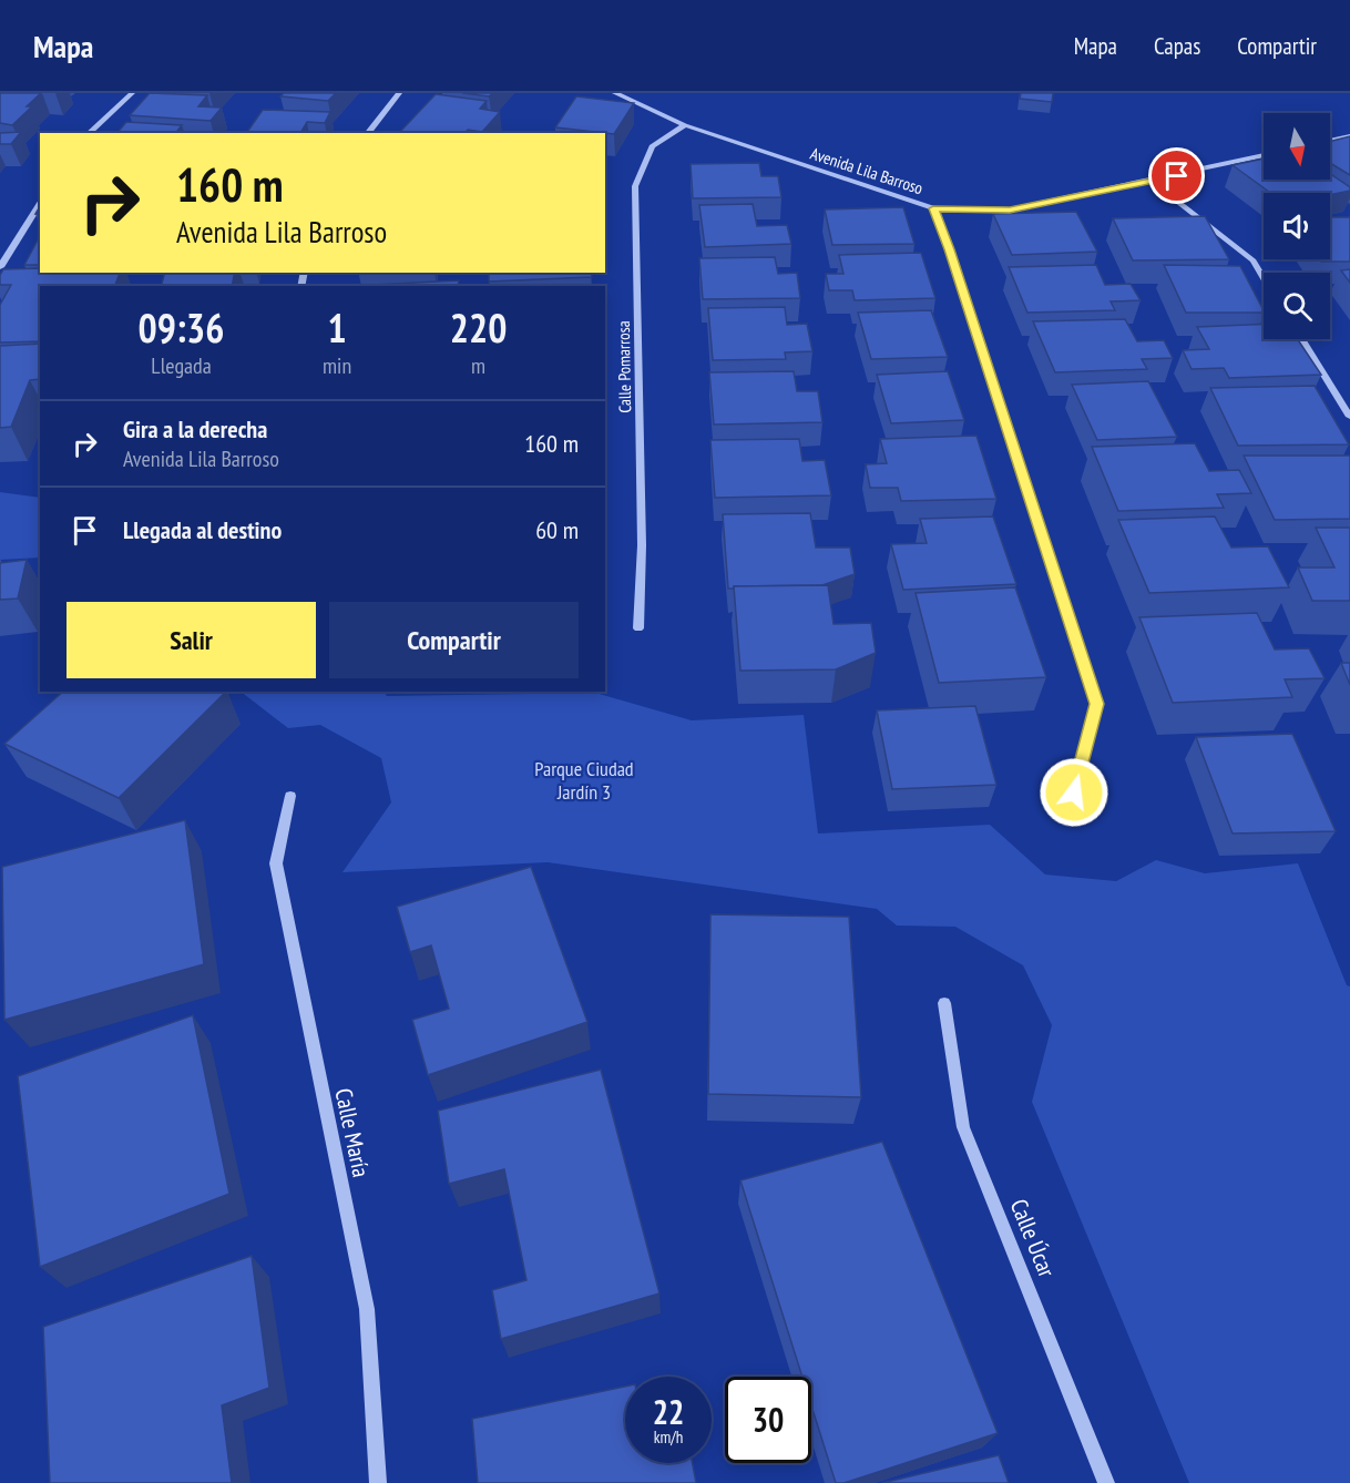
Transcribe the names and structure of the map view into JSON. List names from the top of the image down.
{
  "streets": {
    "street": [
      "Avenida Lila Barroso",
      "Calle Pomarrosa",
      "Calle María",
      "Calle Úcar"
    ]
  },
  "crossings": [
    ["Avenida Lila Barroso", "Calle Pomarrosa"]
  ],
  "parks": ["Parque Ciudad Jardín 3"],
  "north": "bottom",
  "page": {
    "header": "Mapa",
    "nav": ["Mapa", "Capas", "Compartir"],
    "turn": ["160 m", "Avenida Lila Barroso"],
    "eta": [
      "09:36",
      "Llegada",
      "1",
      "min",
      "220",
      "m"
    ],
    "list": [
      {
        "name": "Gira a la derecha",
        "note": "Avenida Lila Barroso",
        "value": "160 m"
      },
      {
        "name": "Llegada al destino",
        "value": "60 m"
      }
    ],
    "buttons": ["Salir", "Compartir"],
    "speed": "22 km/h",
    "limit": "30"
  }
}
